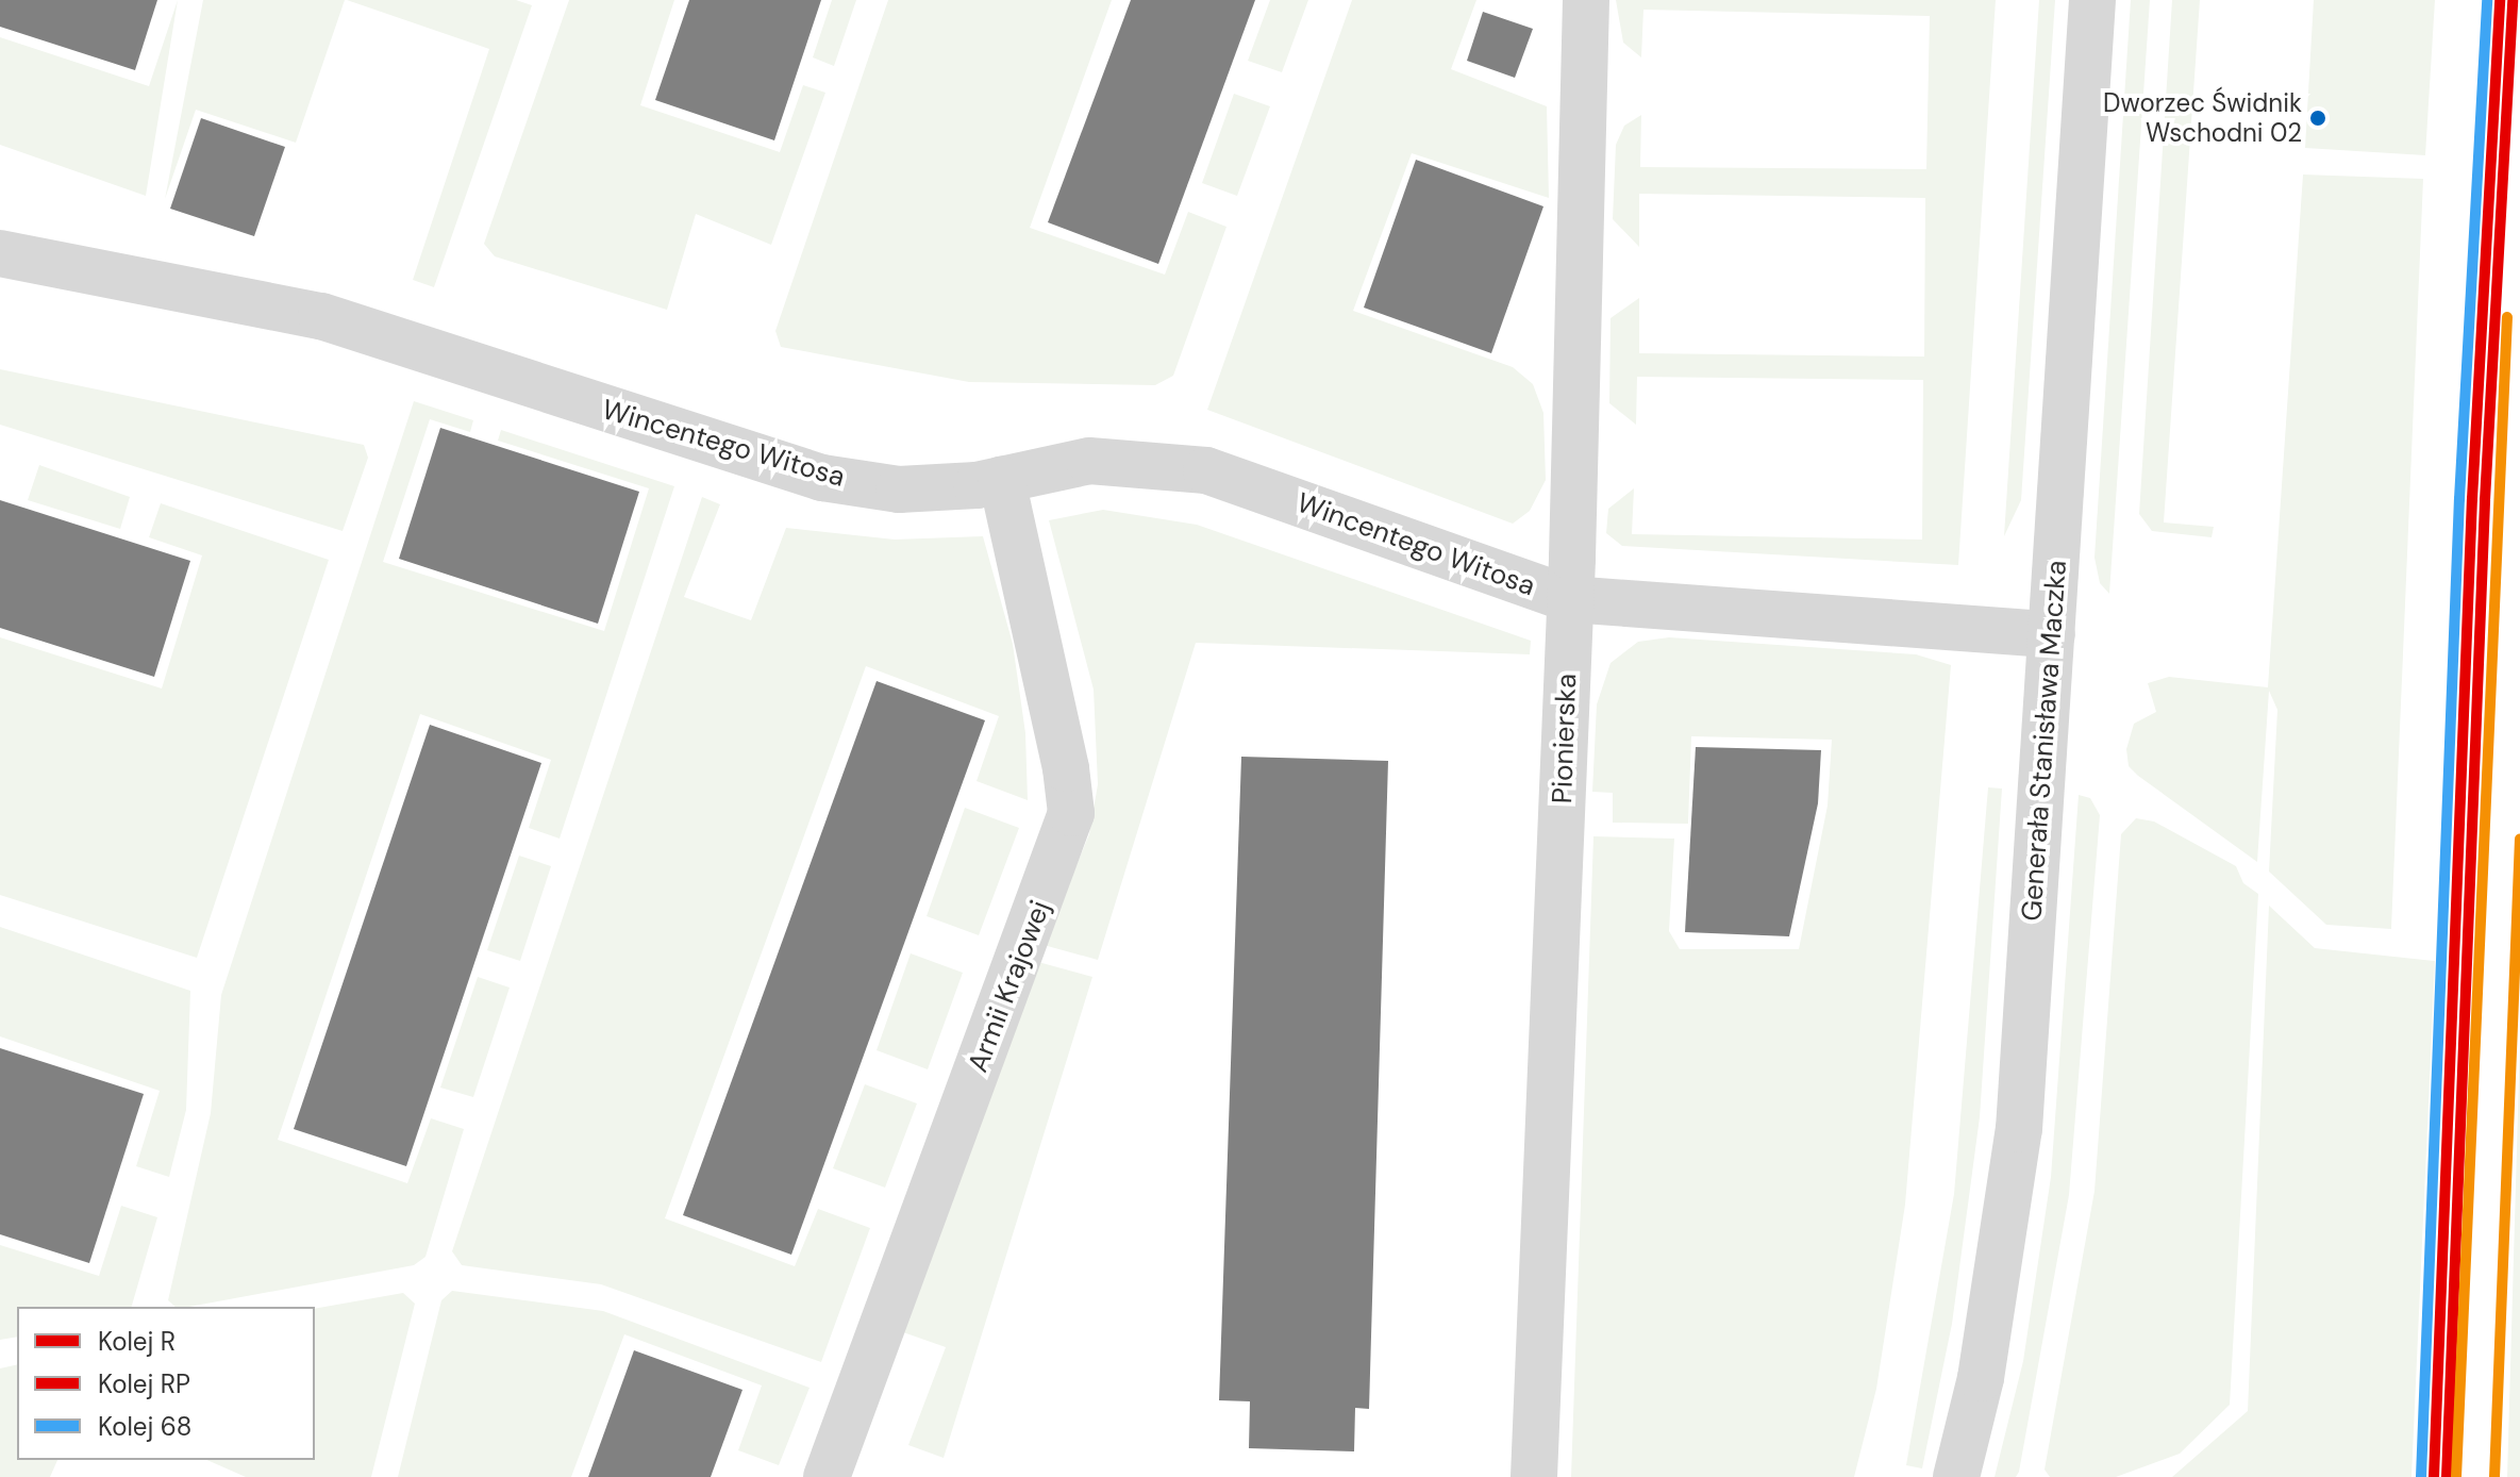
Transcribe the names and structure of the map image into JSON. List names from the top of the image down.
{
  "streets": {
    "street": [
      "Wincentego Witosa",
      "Pionierska",
      "Generała Stanisława Maczka",
      "Armii Krajowej"
    ]
  },
  "crossings": [
    ["Wincentego Witosa", "Pionierska"],
    ["Wincentego Witosa", "Generała Stanisława Maczka"],
    ["Wincentego Witosa", "Armii Krajowej"]
  ],
  "places": ["Dworzec Świdnik Wschodni 02"],
  "lines": ["rail line R", "rail line 68", "rail line RP"],
  "legend": ["Kolej R", "Kolej RP", "Kolej 68"]
}
